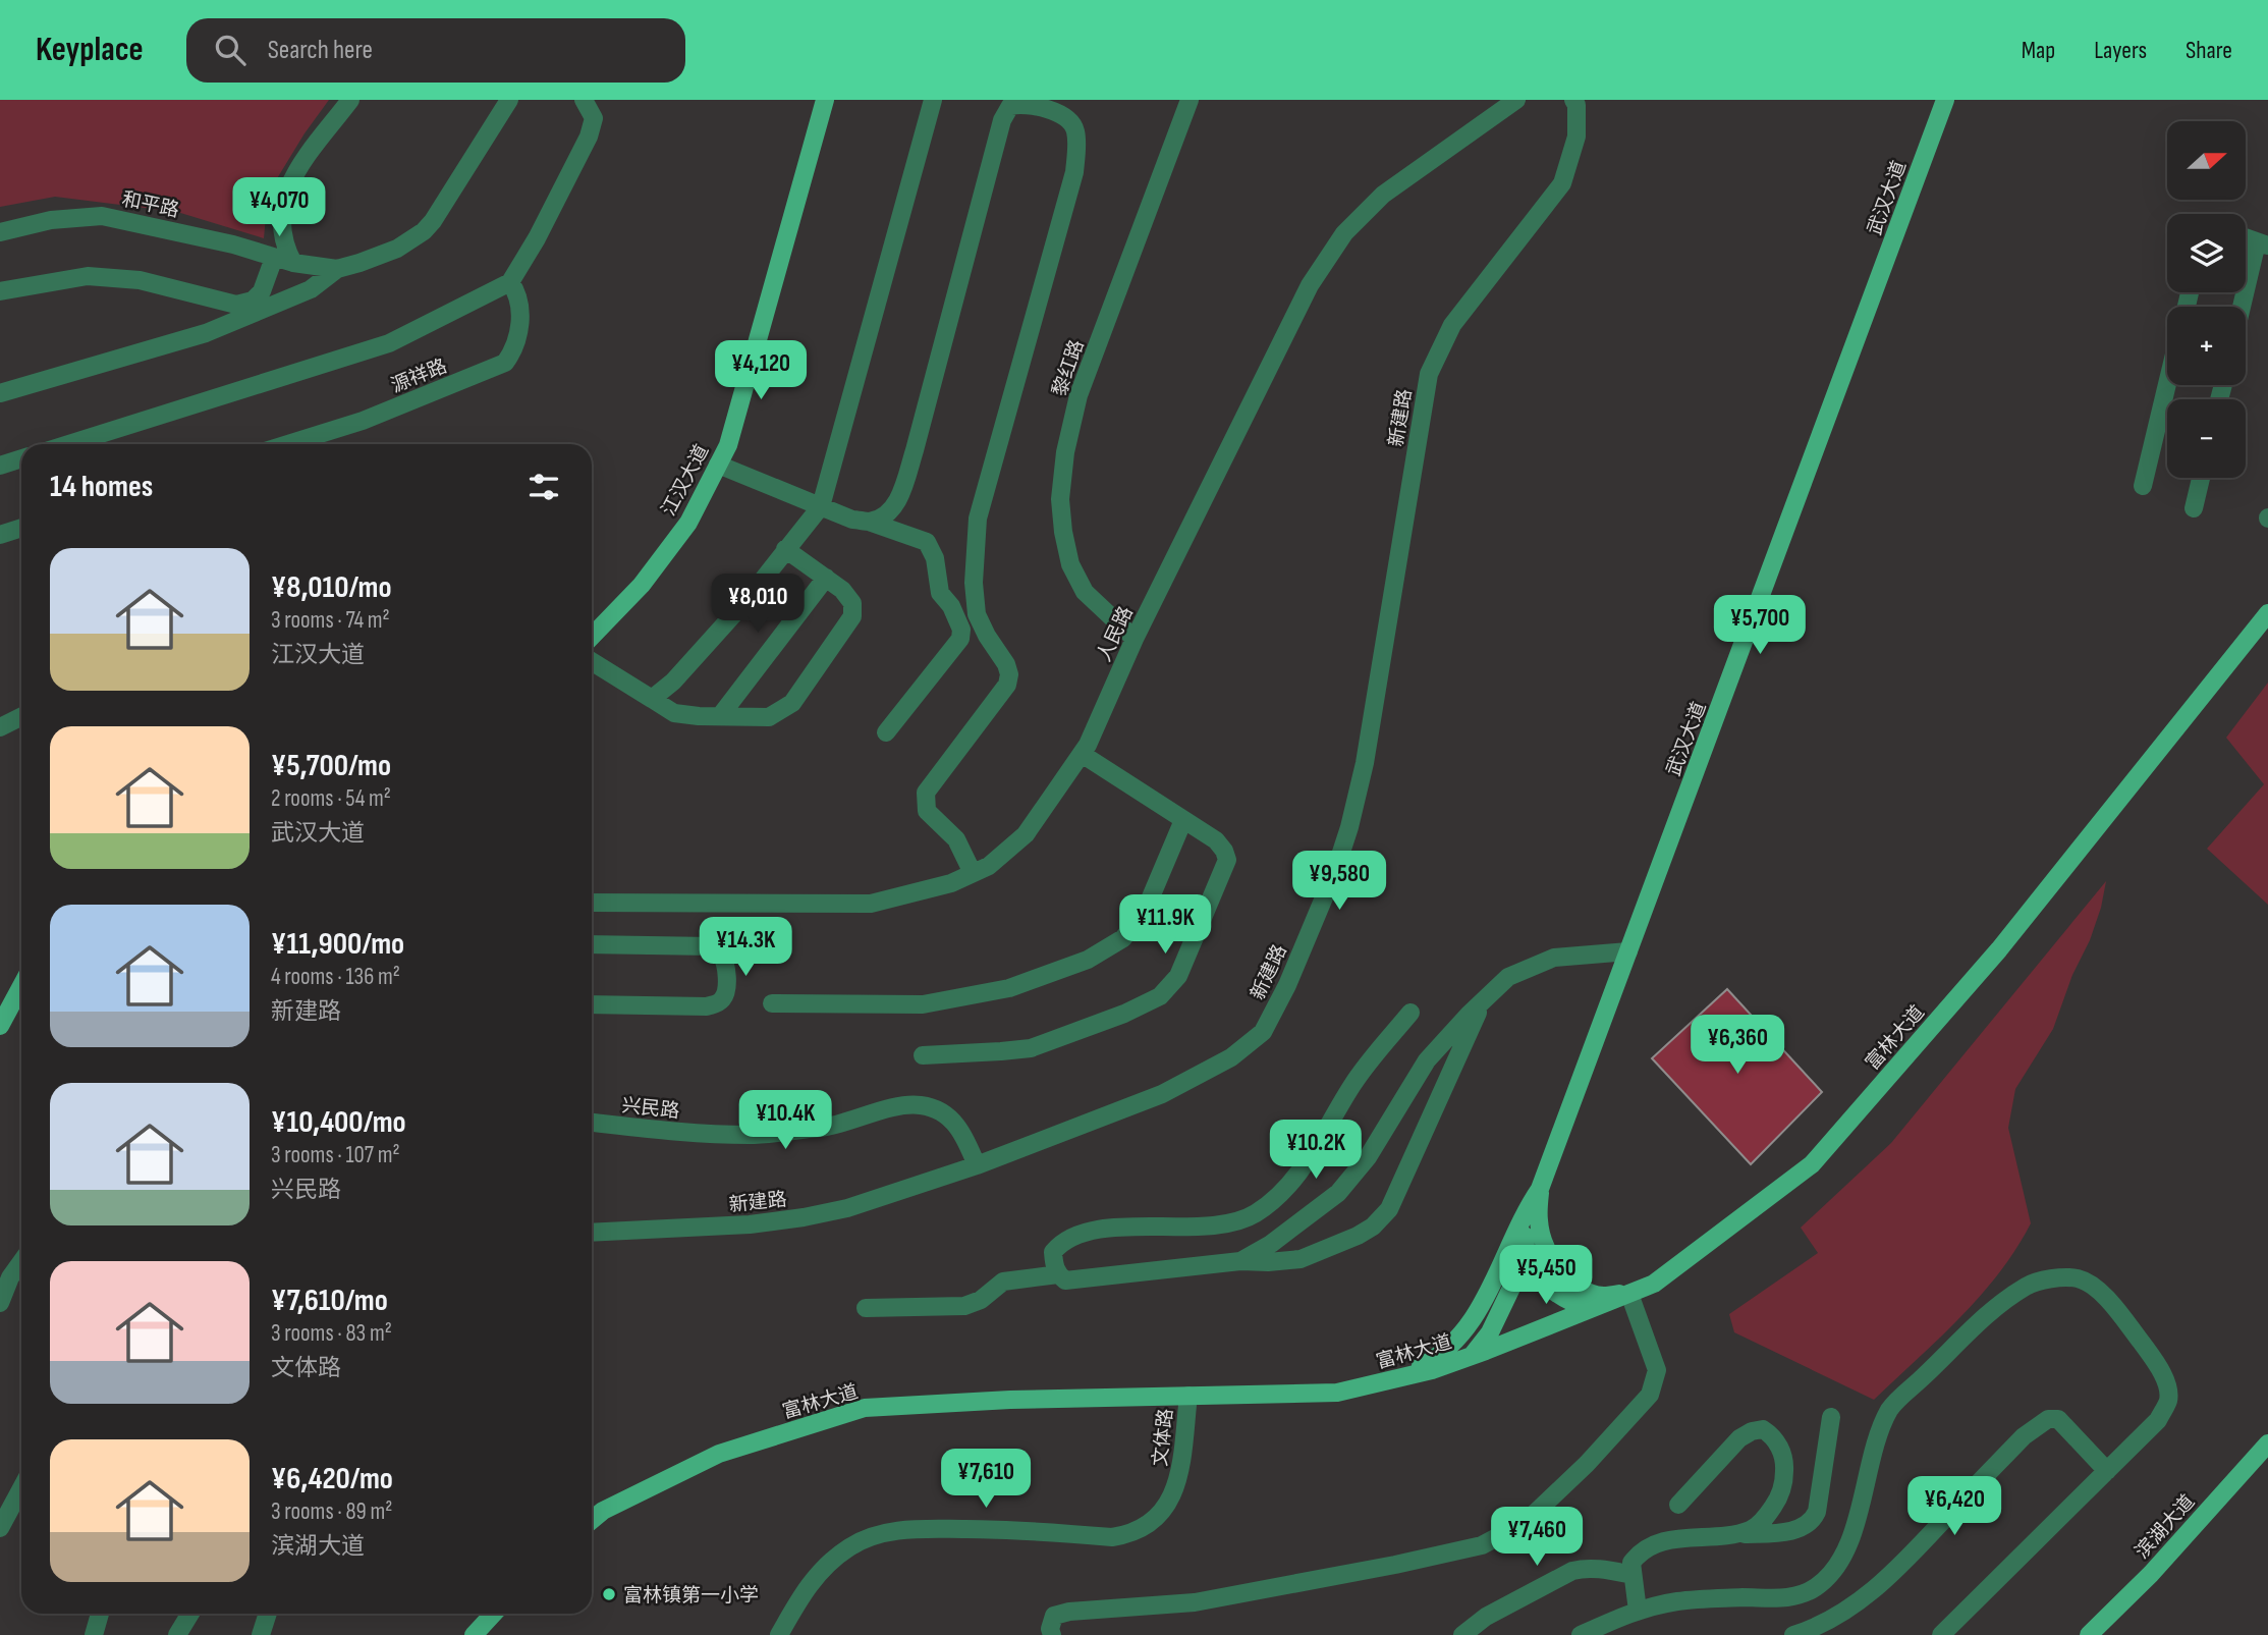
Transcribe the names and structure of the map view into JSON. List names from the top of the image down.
{
  "streets": {
    "main road": [
      "武汉大道",
      "江汉大道",
      "富林大道",
      "滨湖大道"
    ],
    "street": [
      "和平路",
      "黎红路",
      "源祥路",
      "新建路",
      "人民路",
      "兴民路",
      "文体路"
    ]
  },
  "crossings": [
    ["黎红路", "人民路"],
    ["新建路", "兴民路"],
    ["富林大道", "文体路"]
  ],
  "places": ["富林镇第一小学"],
  "north": "right",
  "page": {
    "header": "Keyplace",
    "search": "Search here",
    "nav": ["Map", "Layers", "Share"],
    "map_buttons": ["+", "−"],
    "price": [
      "¥4,070",
      "¥4,120",
      "¥8,010",
      "¥5,700",
      "¥9,580",
      "¥11.9K",
      "¥14.3K",
      "¥6,360",
      "¥10.4K",
      "¥10.2K",
      "¥5,450",
      "¥7,610",
      "¥6,420",
      "¥7,460"
    ],
    "heading": "14 homes",
    "list": [
      {
        "name": "¥8,010/mo",
        "note": "3 rooms · 74 m² · 江汉大道"
      },
      {
        "name": "¥5,700/mo",
        "note": "2 rooms · 54 m² · 武汉大道"
      },
      {
        "name": "¥11,900/mo",
        "note": "4 rooms · 136 m² · 新建路"
      },
      {
        "name": "¥10,400/mo",
        "note": "3 rooms · 107 m² · 兴民路"
      },
      {
        "name": "¥7,610/mo",
        "note": "3 rooms · 83 m² · 文体路"
      },
      {
        "name": "¥6,420/mo",
        "note": "3 rooms · 89 m² · 滨湖大道"
      }
    ]
  }
}
